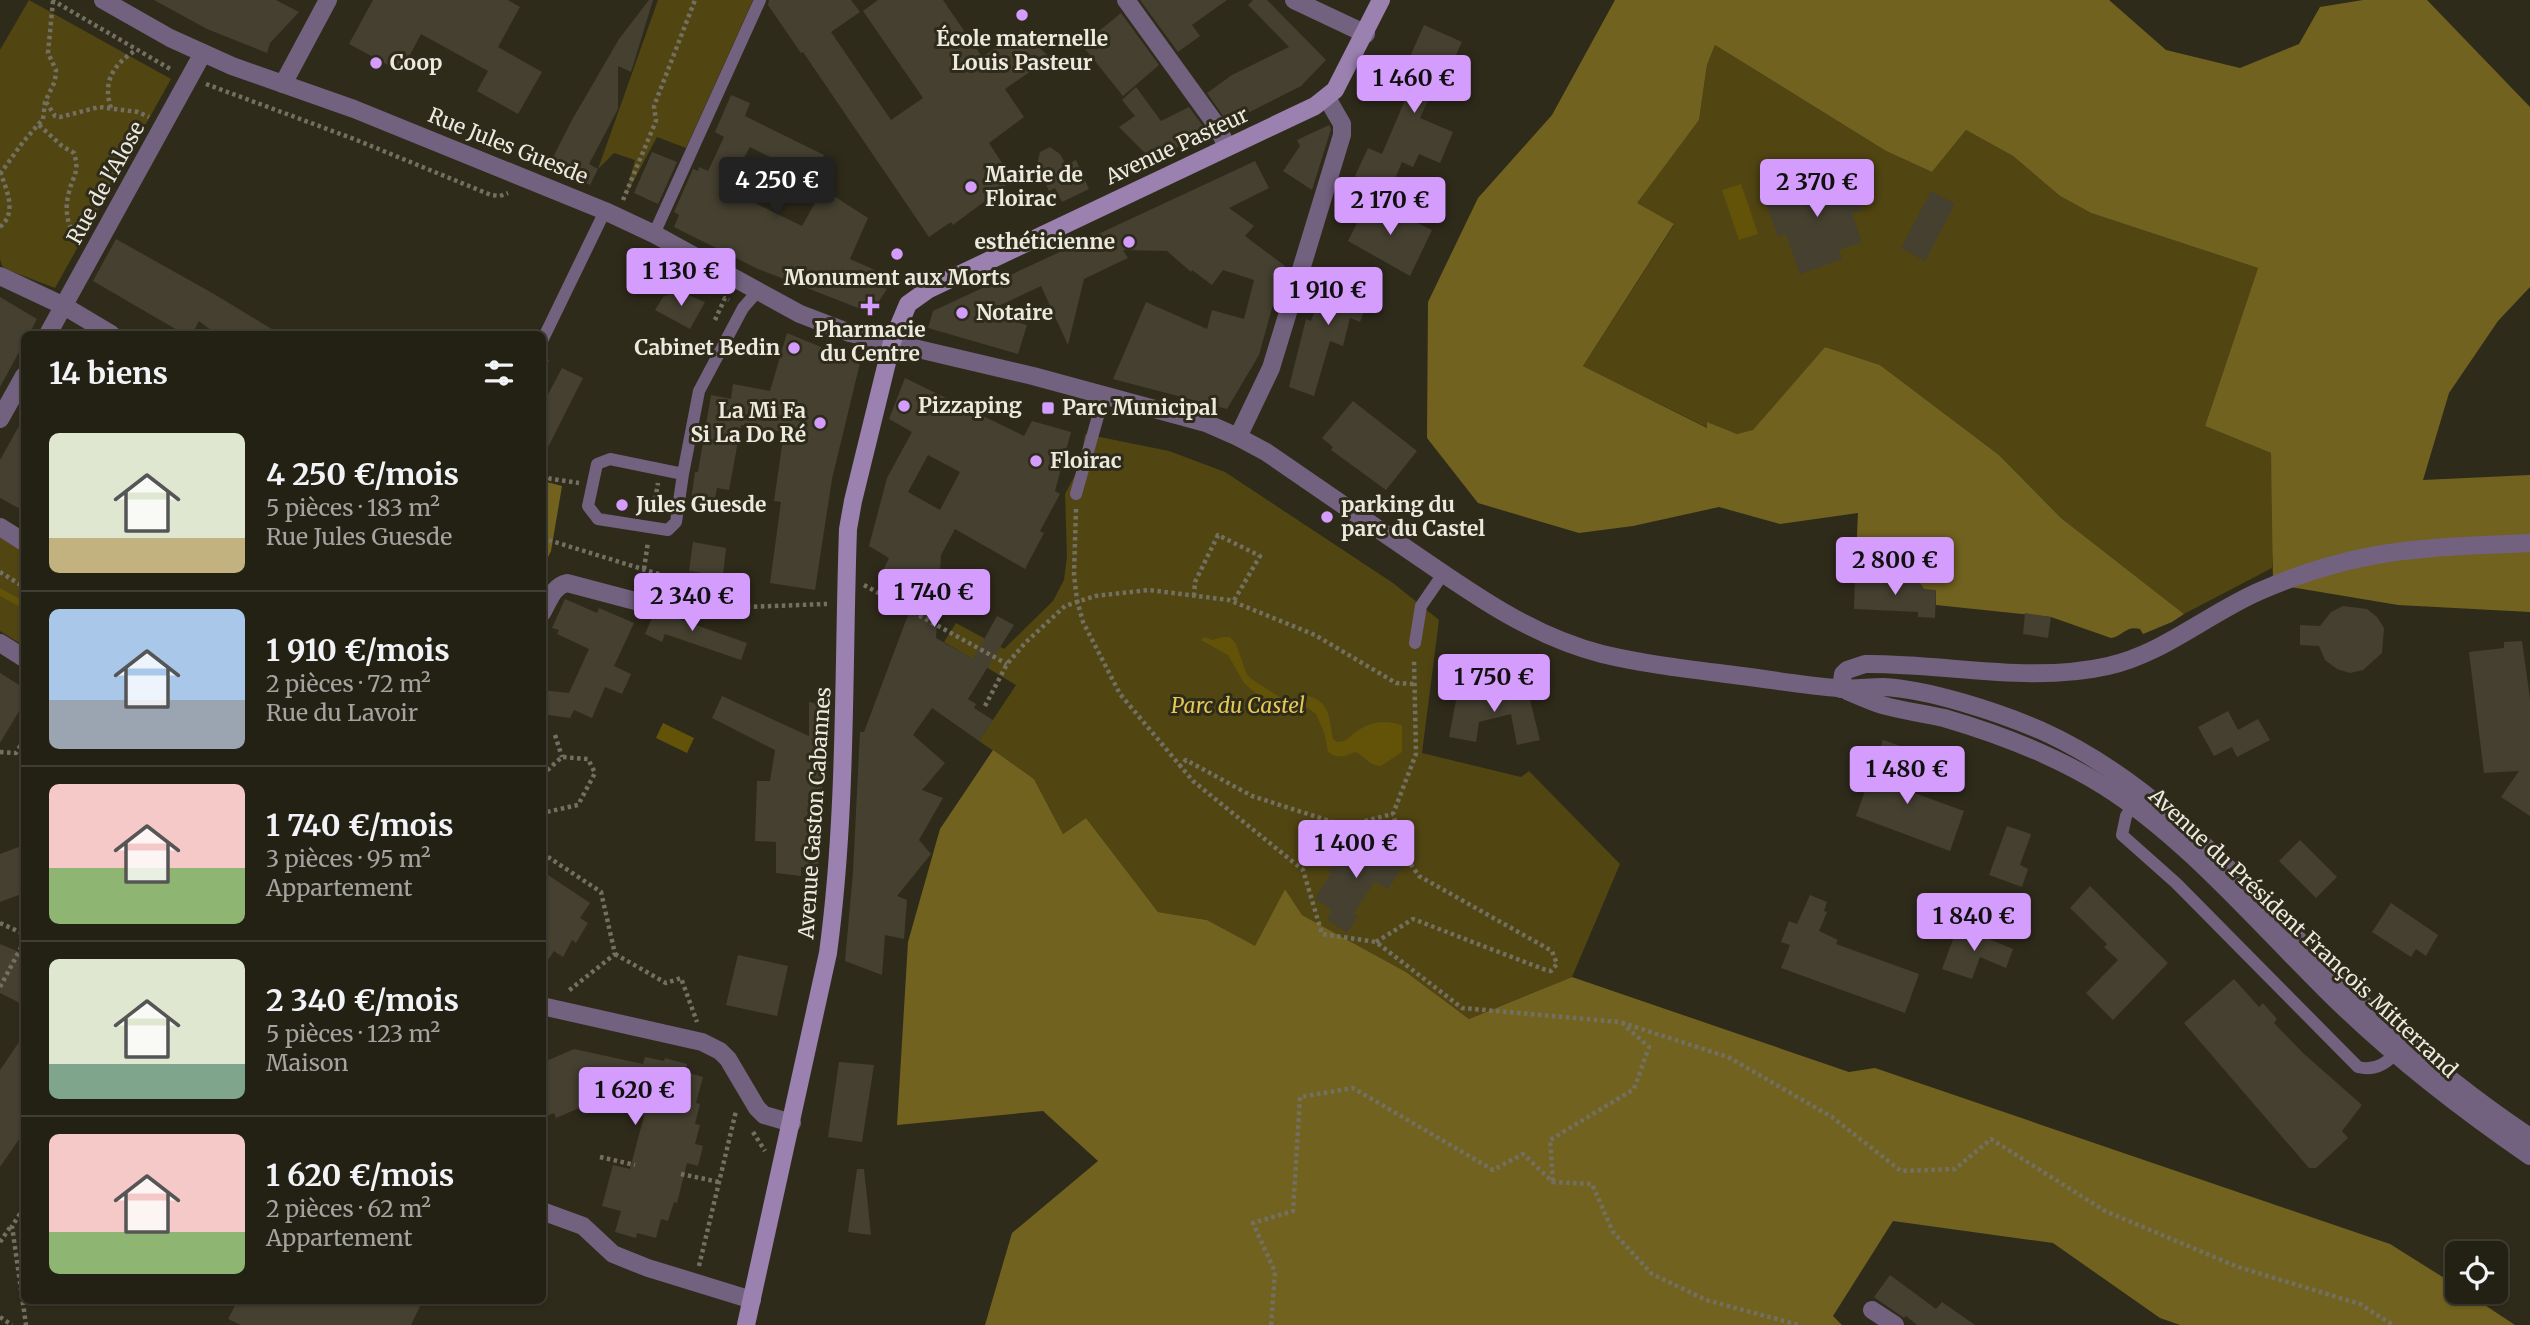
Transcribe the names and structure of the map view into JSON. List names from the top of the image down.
{
  "streets": {
    "main road": ["Avenue Pasteur", "Avenue Gaston Cabannes"],
    "street": ["Rue Jules Guesde", "Rue de l'Alose", "Avenue du Président François Mitterrand"]
  },
  "crossings": [
    ["Rue Jules Guesde", "Avenue Pasteur"],
    ["Rue Jules Guesde", "Rue de l'Alose"],
    ["Rue Jules Guesde", "Avenue Gaston Cabannes"],
    ["Rue Jules Guesde", "Avenue du Président François Mitterrand"],
    ["Avenue Pasteur", "Avenue Gaston Cabannes"],
    ["Avenue Pasteur", "Avenue du Président François Mitterrand"],
    ["Avenue Gaston Cabannes", "Avenue du Président François Mitterrand"]
  ],
  "parks": ["Parc du Castel"],
  "places": {
    "other": [
      "École maternelle Louis Pasteur",
      "Coop",
      "Mairie de Floirac",
      "esthéticienne",
      "Monument aux Morts",
      "Notaire",
      "Cabinet Bedin",
      "Pizzaping",
      "La Mi Fa Si La Do Ré",
      "Floirac",
      "Jules Guesde",
      "parking du parc du Castel"
    ],
    "health": ["Pharmacie du Centre"],
    "transit": ["Parc Municipal"]
  },
  "page": {
    "price": [
      "1 460 €",
      "4 250 €",
      "2 370 €",
      "2 170 €",
      "1 130 €",
      "1 910 €",
      "2 800 €",
      "1 740 €",
      "2 340 €",
      "1 750 €",
      "1 480 €",
      "1 400 €",
      "1 840 €",
      "1 620 €"
    ],
    "heading": "14 biens",
    "list": [
      {
        "name": "4 250 €/mois",
        "note": "5 pièces · 183 m² · Rue Jules Guesde"
      },
      {
        "name": "1 910 €/mois",
        "note": "2 pièces · 72 m² · Rue du Lavoir"
      },
      {
        "name": "1 740 €/mois",
        "note": "3 pièces · 95 m² · Appartement"
      },
      {
        "name": "2 340 €/mois",
        "note": "5 pièces · 123 m² · Maison"
      },
      {
        "name": "1 620 €/mois",
        "note": "2 pièces · 62 m² · Appartement"
      }
    ]
  }
}
